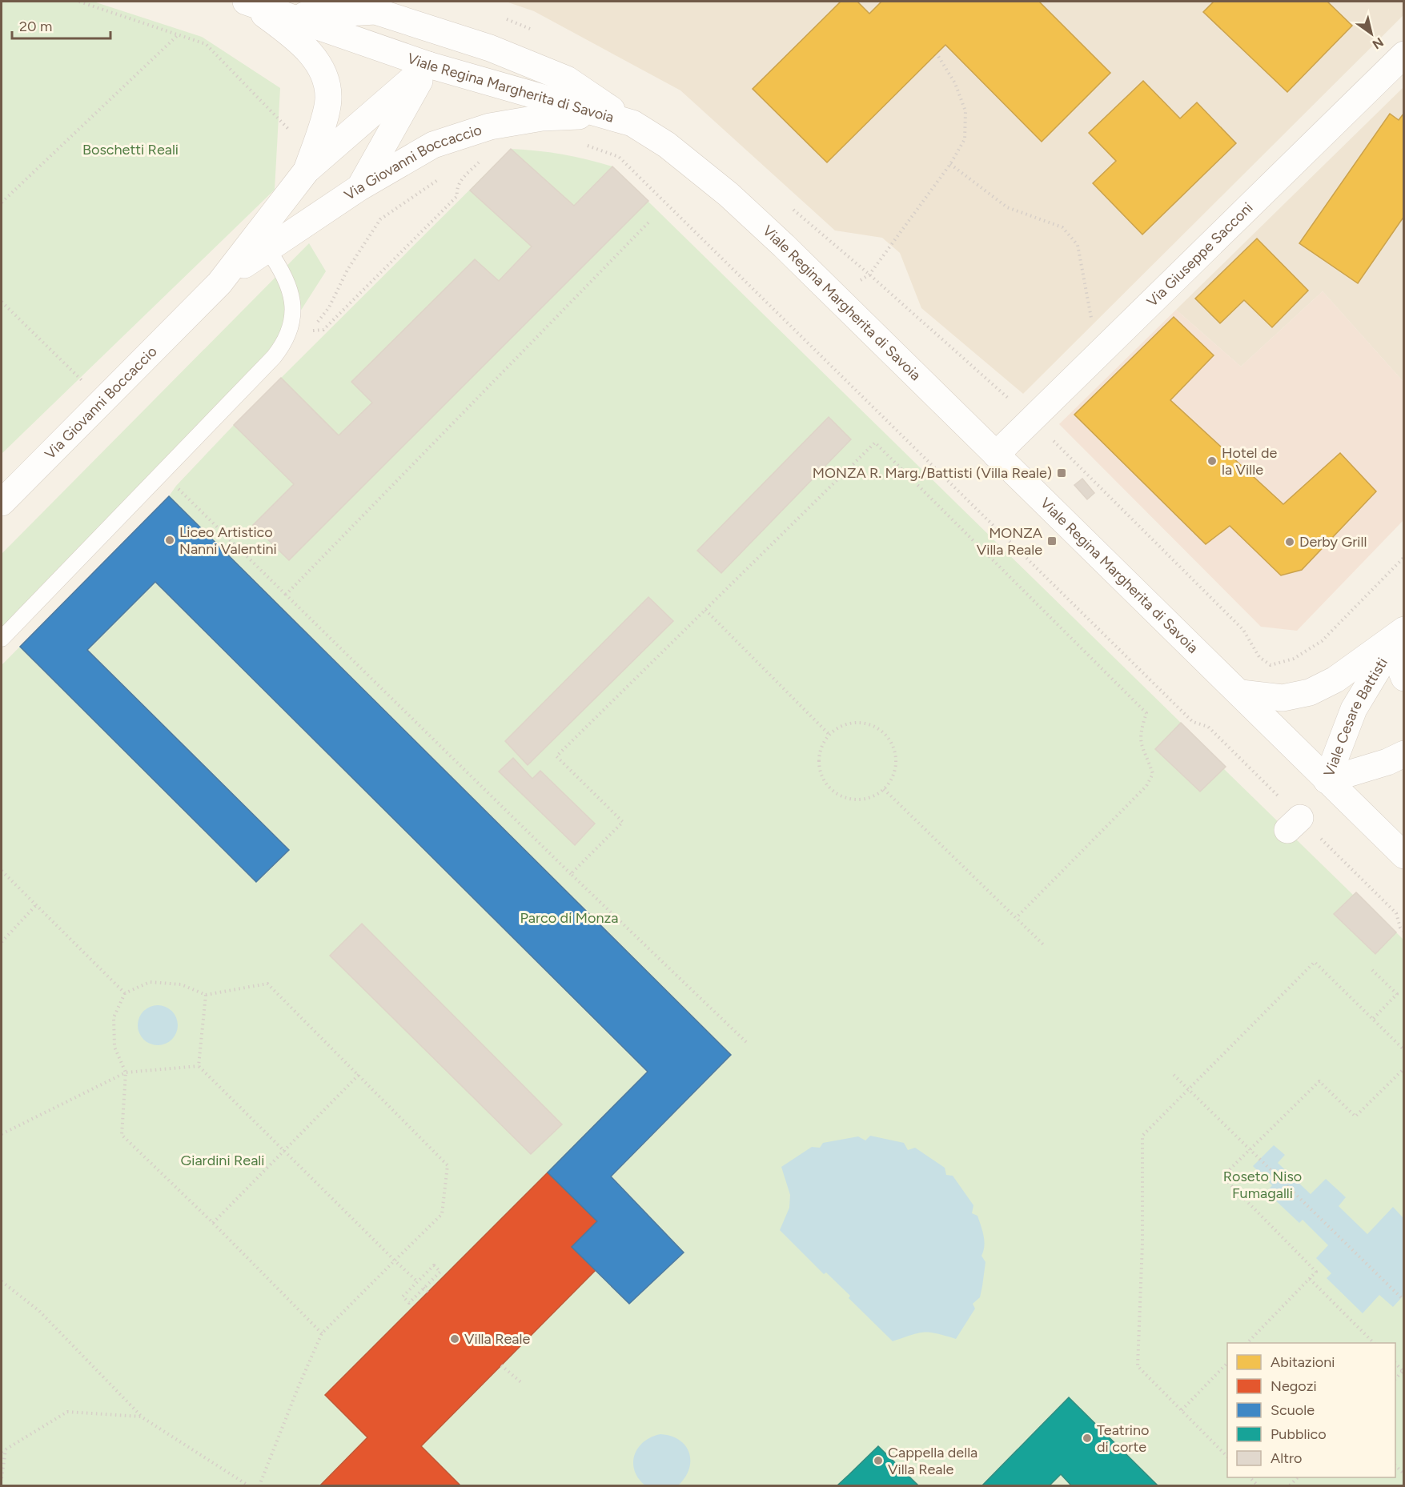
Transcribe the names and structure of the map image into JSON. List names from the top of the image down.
{
  "streets": {
    "main road": [
      "Viale Regina Margherita di Savoia",
      "Via Giovanni Boccaccio",
      "Via Giuseppe Sacconi",
      "Viale Cesare Battisti"
    ]
  },
  "crossings": [
    ["Viale Regina Margherita di Savoia", "Via Giovanni Boccaccio"],
    ["Viale Regina Margherita di Savoia", "Via Giuseppe Sacconi"],
    ["Viale Regina Margherita di Savoia", "Viale Cesare Battisti"]
  ],
  "parks": [
    "Boschetti Reali",
    "Parco di Monza",
    "Giardini Reali",
    "Roseto Niso Fumagalli"
  ],
  "places": {
    "other": [
      "Hotel de la Ville",
      "Liceo Artistico Nanni Valentini",
      "Derby Grill",
      "Villa Reale",
      "Teatrino di corte",
      "Cappella della Villa Reale"
    ],
    "transit": ["MONZA R. Marg./Battisti (Villa Reale)", "MONZA Villa Reale"]
  },
  "legend": [
    "Abitazioni",
    "Negozi",
    "Scuole",
    "Pubblico",
    "Altro"
  ],
  "scale_bar": "20 m",
  "north": "bottom right"
}
